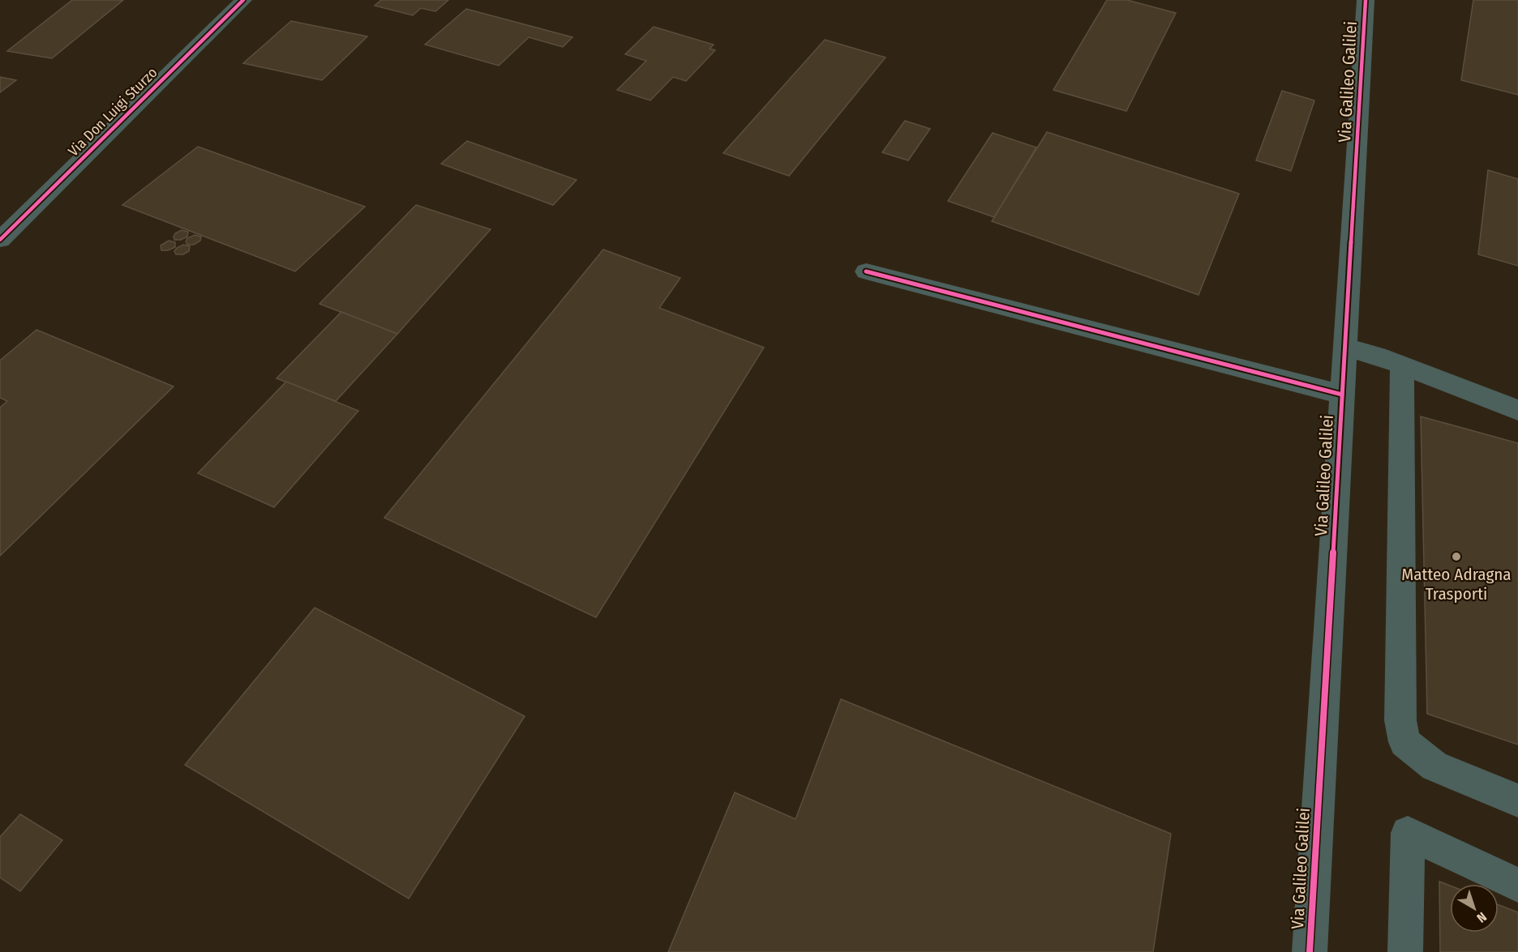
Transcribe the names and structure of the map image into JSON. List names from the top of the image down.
{
  "streets": {
    "street": ["Via Galileo Galilei", "Via Don Luigi Sturzo"]
  },
  "places": ["Matteo Adragna Trasporti"],
  "north": "bottom right"
}
